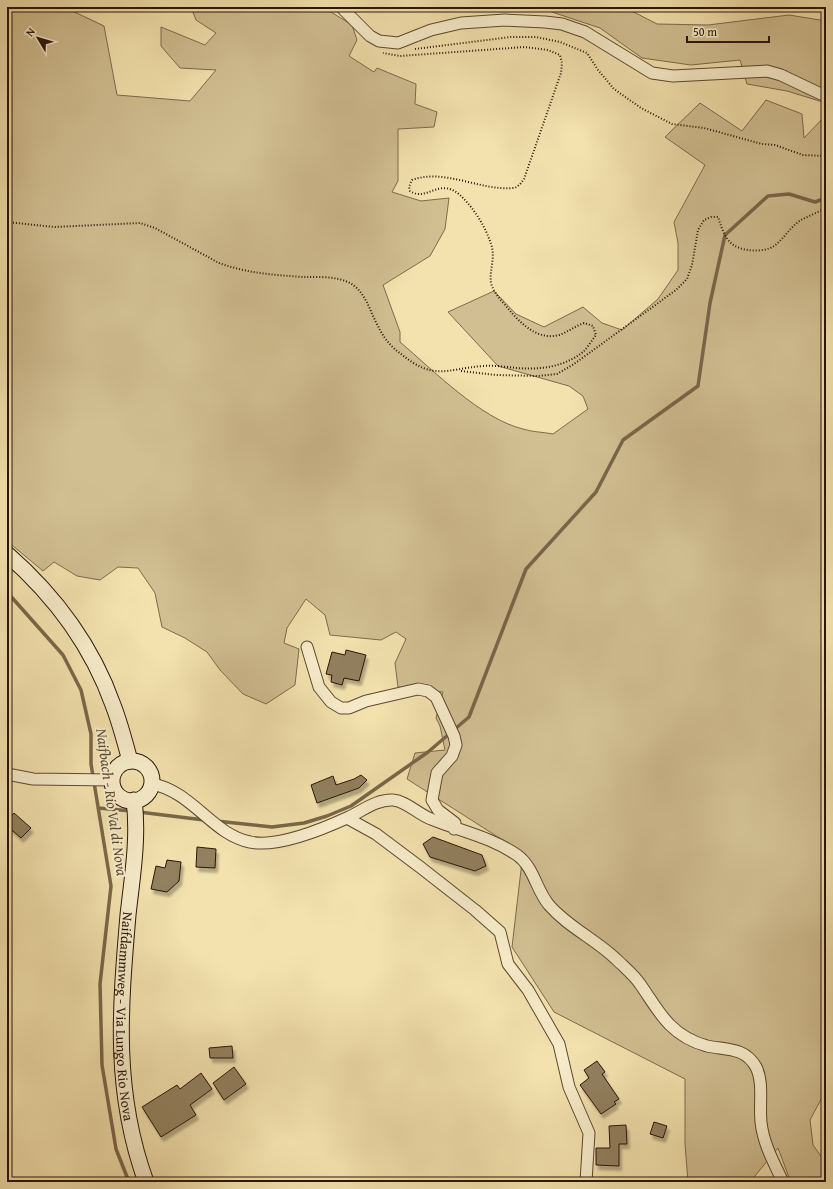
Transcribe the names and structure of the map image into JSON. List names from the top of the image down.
{
  "streets": {
    "main road": ["Naifdammweg - Via Lungo Rio Nova"]
  },
  "water": ["Naifbach - Rio Val di Nova"],
  "scale_bar": "50 m",
  "north": "top left"
}
